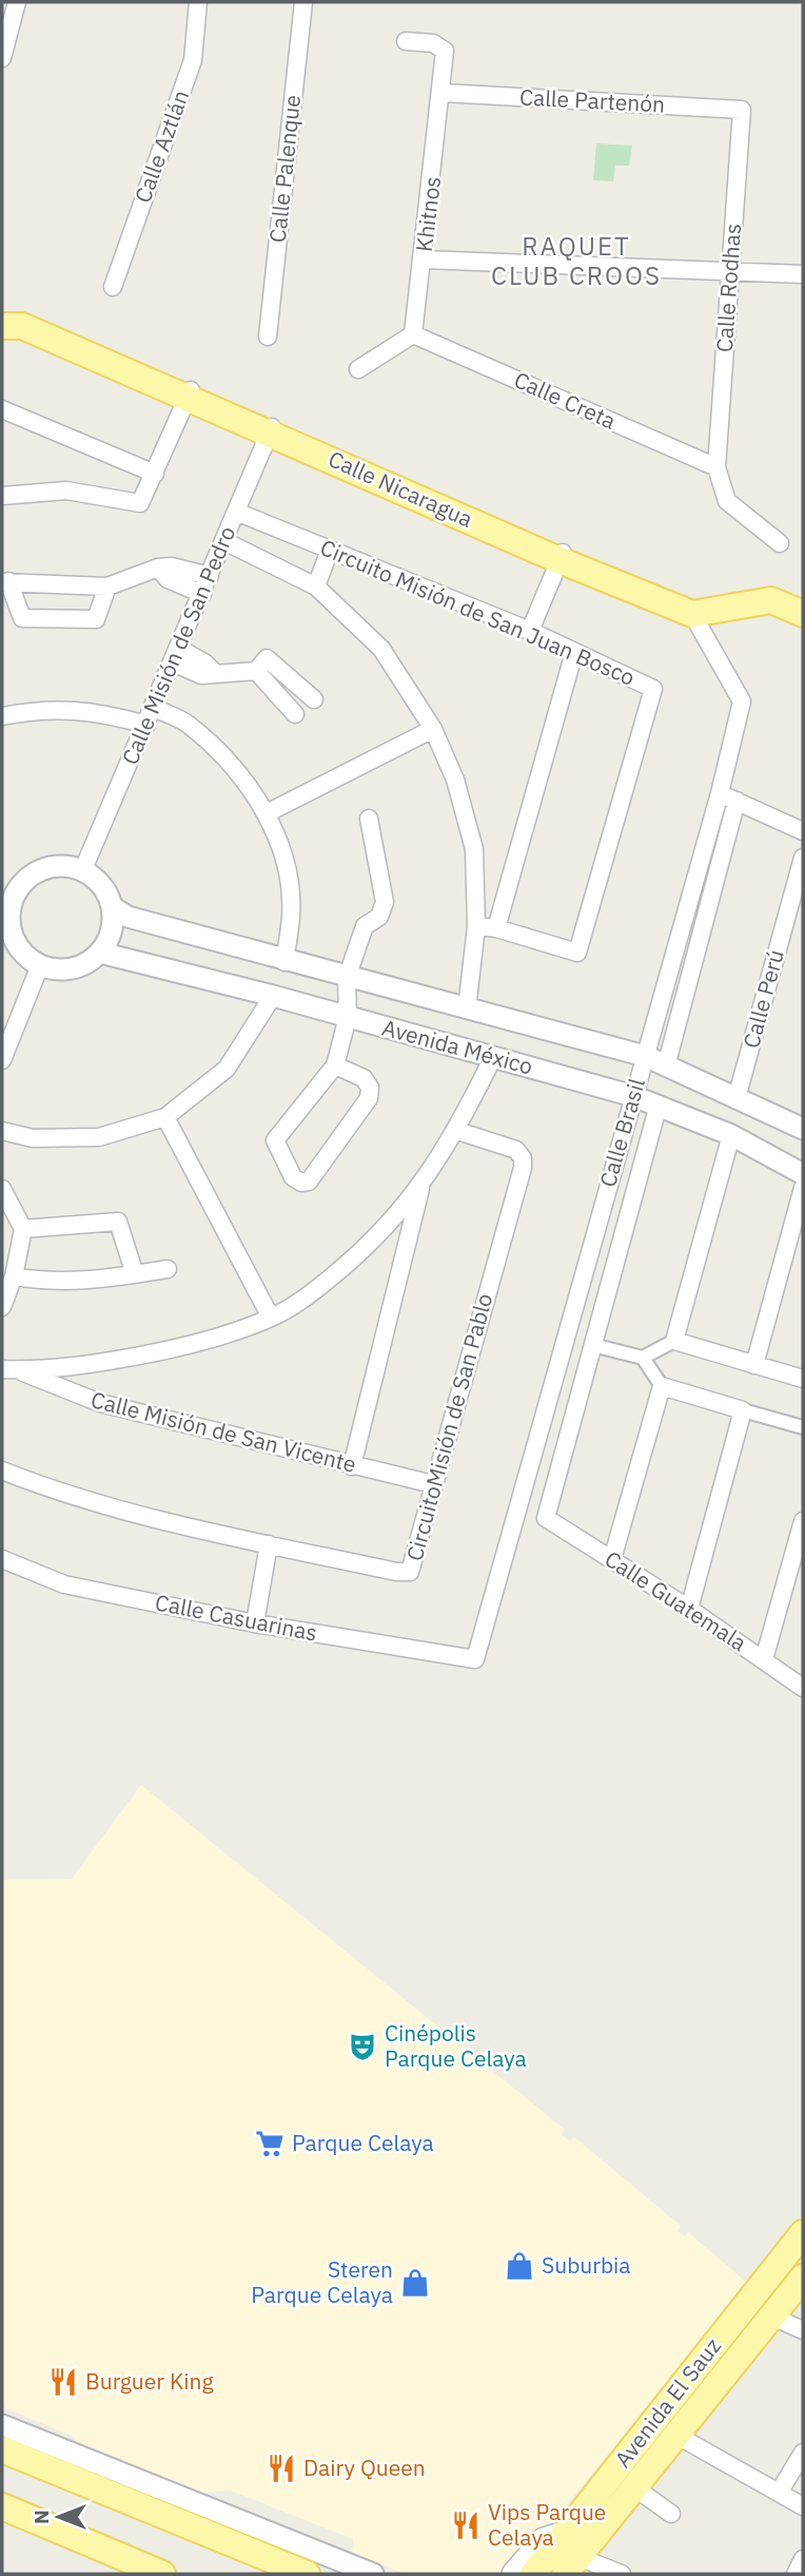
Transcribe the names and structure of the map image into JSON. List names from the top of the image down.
{
  "streets": {
    "main road": ["Calle Nicaragua", "Avenida El Sauz"],
    "street": [
      "Calle Partenón",
      "Calle Aztlán",
      "Calle Palenque",
      "Khitnos",
      "Calle Rodhas",
      "Calle Creta",
      "Circuito Misión de San Juan Bosco",
      "Calle Misión de San Pedro",
      "Calle Perú",
      "Avenida México",
      "Calle Brasil",
      "CircuitoMisión de San Pablo",
      "Calle Misión de San Vicente",
      "Calle Guatemala",
      "Calle Casuarinas"
    ]
  },
  "crossings": [
    ["Calle Partenón", "Khitnos"],
    ["Calle Partenón", "Calle Rodhas"],
    ["Khitnos", "Calle Creta"],
    ["Calle Rodhas", "Calle Creta"],
    ["Calle Nicaragua", "Calle Misión de San Pedro"],
    ["Calle Nicaragua", "Calle Brasil"],
    ["Circuito Misión de San Juan Bosco", "Calle Misión de San Pedro"],
    ["Calle Misión de San Pedro", "Avenida México"],
    ["Calle Perú", "Avenida México"],
    ["Avenida México", "Calle Brasil"],
    ["Calle Brasil", "Calle Casuarinas"],
    ["CircuitoMisión de San Pablo", "Calle Misión de San Vicente"]
  ],
  "districts": ["RAQUET CLUB CROOS"],
  "places": {
    "theatre": ["Cinépolis Parque Celaya"],
    "supermarket": ["Parque Celaya"],
    "shop": ["Suburbia", "Steren Parque Celaya"],
    "restaurant": ["Burguer King", "Dairy Queen", "Vips Parque Celaya"]
  },
  "north": "left"
}
